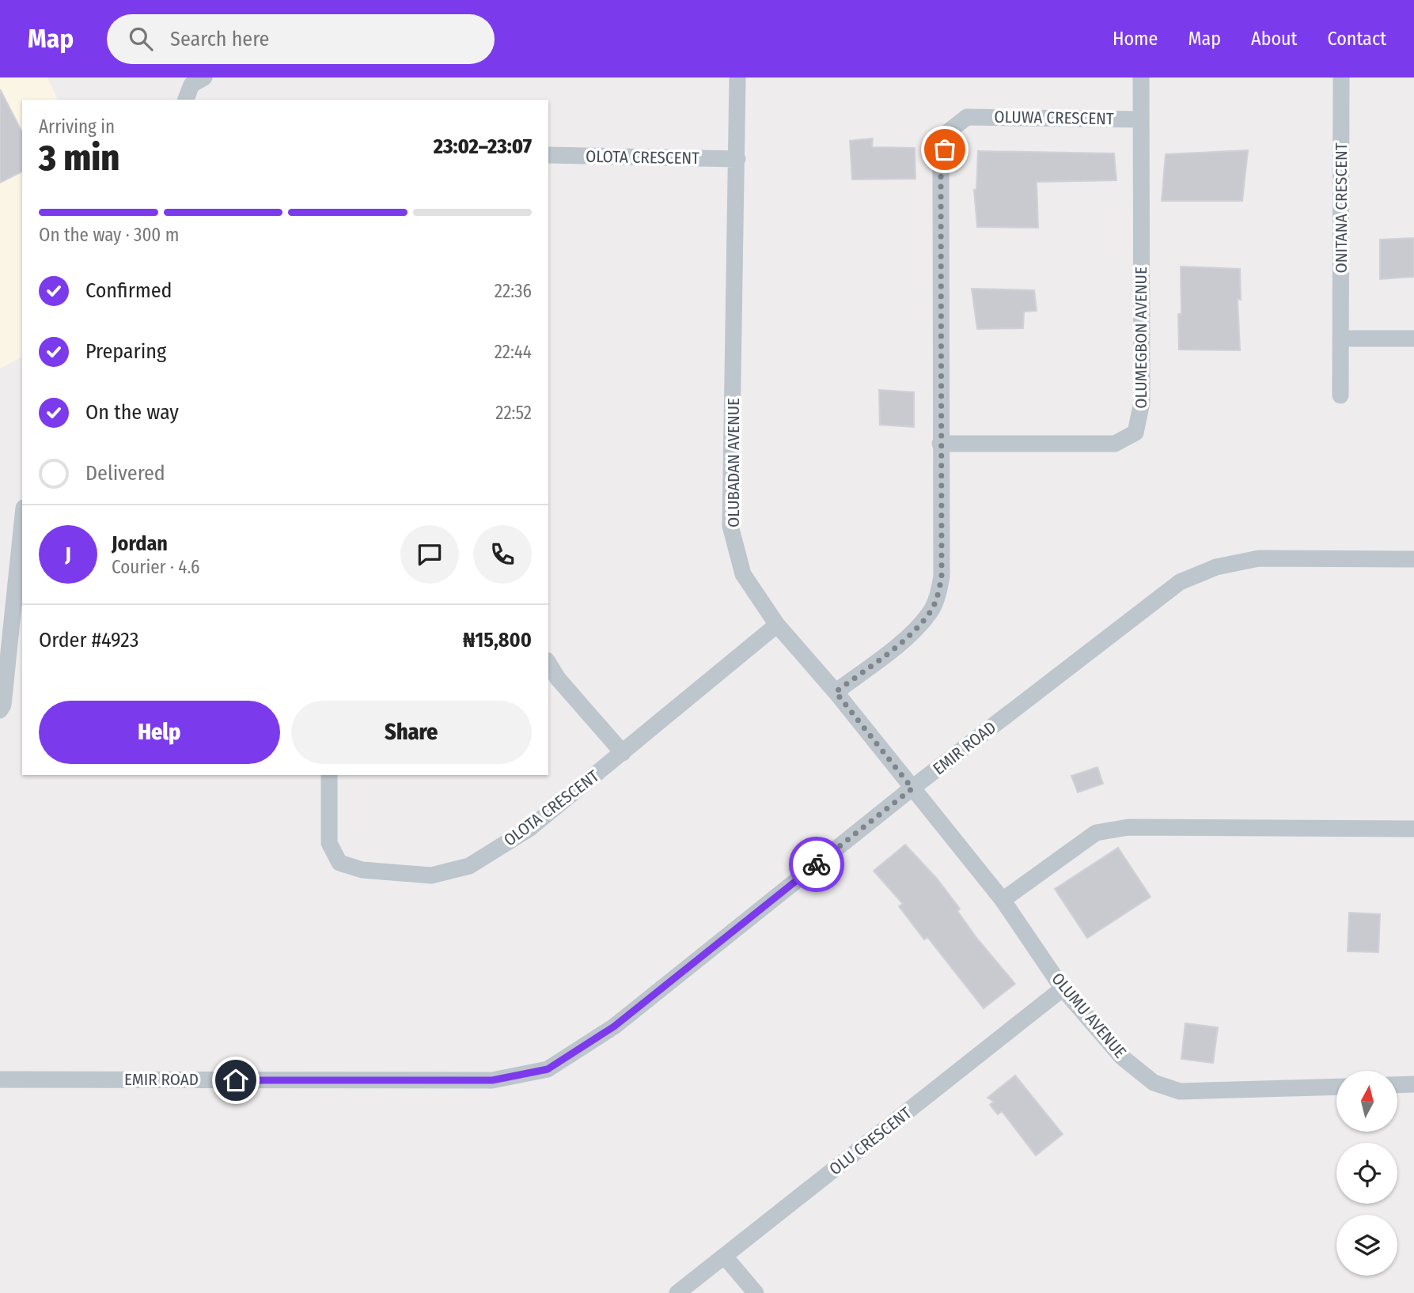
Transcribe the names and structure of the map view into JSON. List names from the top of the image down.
{
  "streets": {
    "street": [
      "OLUWA CRESCENT",
      "OLOTA CRESCENT",
      "ONITANA CRESCENT",
      "OLUMEGBON AVENUE",
      "OLUBADAN AVENUE",
      "EMIR ROAD",
      "OLUMU AVENUE",
      "OLU CRESCENT"
    ]
  },
  "crossings": [
    ["OLUWA CRESCENT", "OLUMEGBON AVENUE"],
    ["OLUWA CRESCENT", "OLUBADAN AVENUE"],
    ["OLOTA CRESCENT", "OLUBADAN AVENUE"],
    ["OLUBADAN AVENUE", "EMIR ROAD"],
    ["OLUBADAN AVENUE", "OLUMU AVENUE"],
    ["EMIR ROAD", "OLUMU AVENUE"],
    ["OLUMU AVENUE", "OLU CRESCENT"]
  ],
  "north": "top",
  "page": {
    "header": "Map",
    "search": "Search here",
    "nav": [
      "Home",
      "Map",
      "About",
      "Contact"
    ],
    "heading": ["3 min", "Arriving in", "23:02–23:07"],
    "panel": [
      "Jordan",
      "Courier · 4.6",
      "Order #4923",
      "₦15,800"
    ],
    "bar": "On the way · 300 m",
    "list": [
      ["Confirmed", "22:36"],
      ["Preparing", "22:44"],
      ["On the way", "22:52"],
      "Delivered"
    ],
    "round": "J",
    "buttons": ["Help", "Share"]
  }
}
